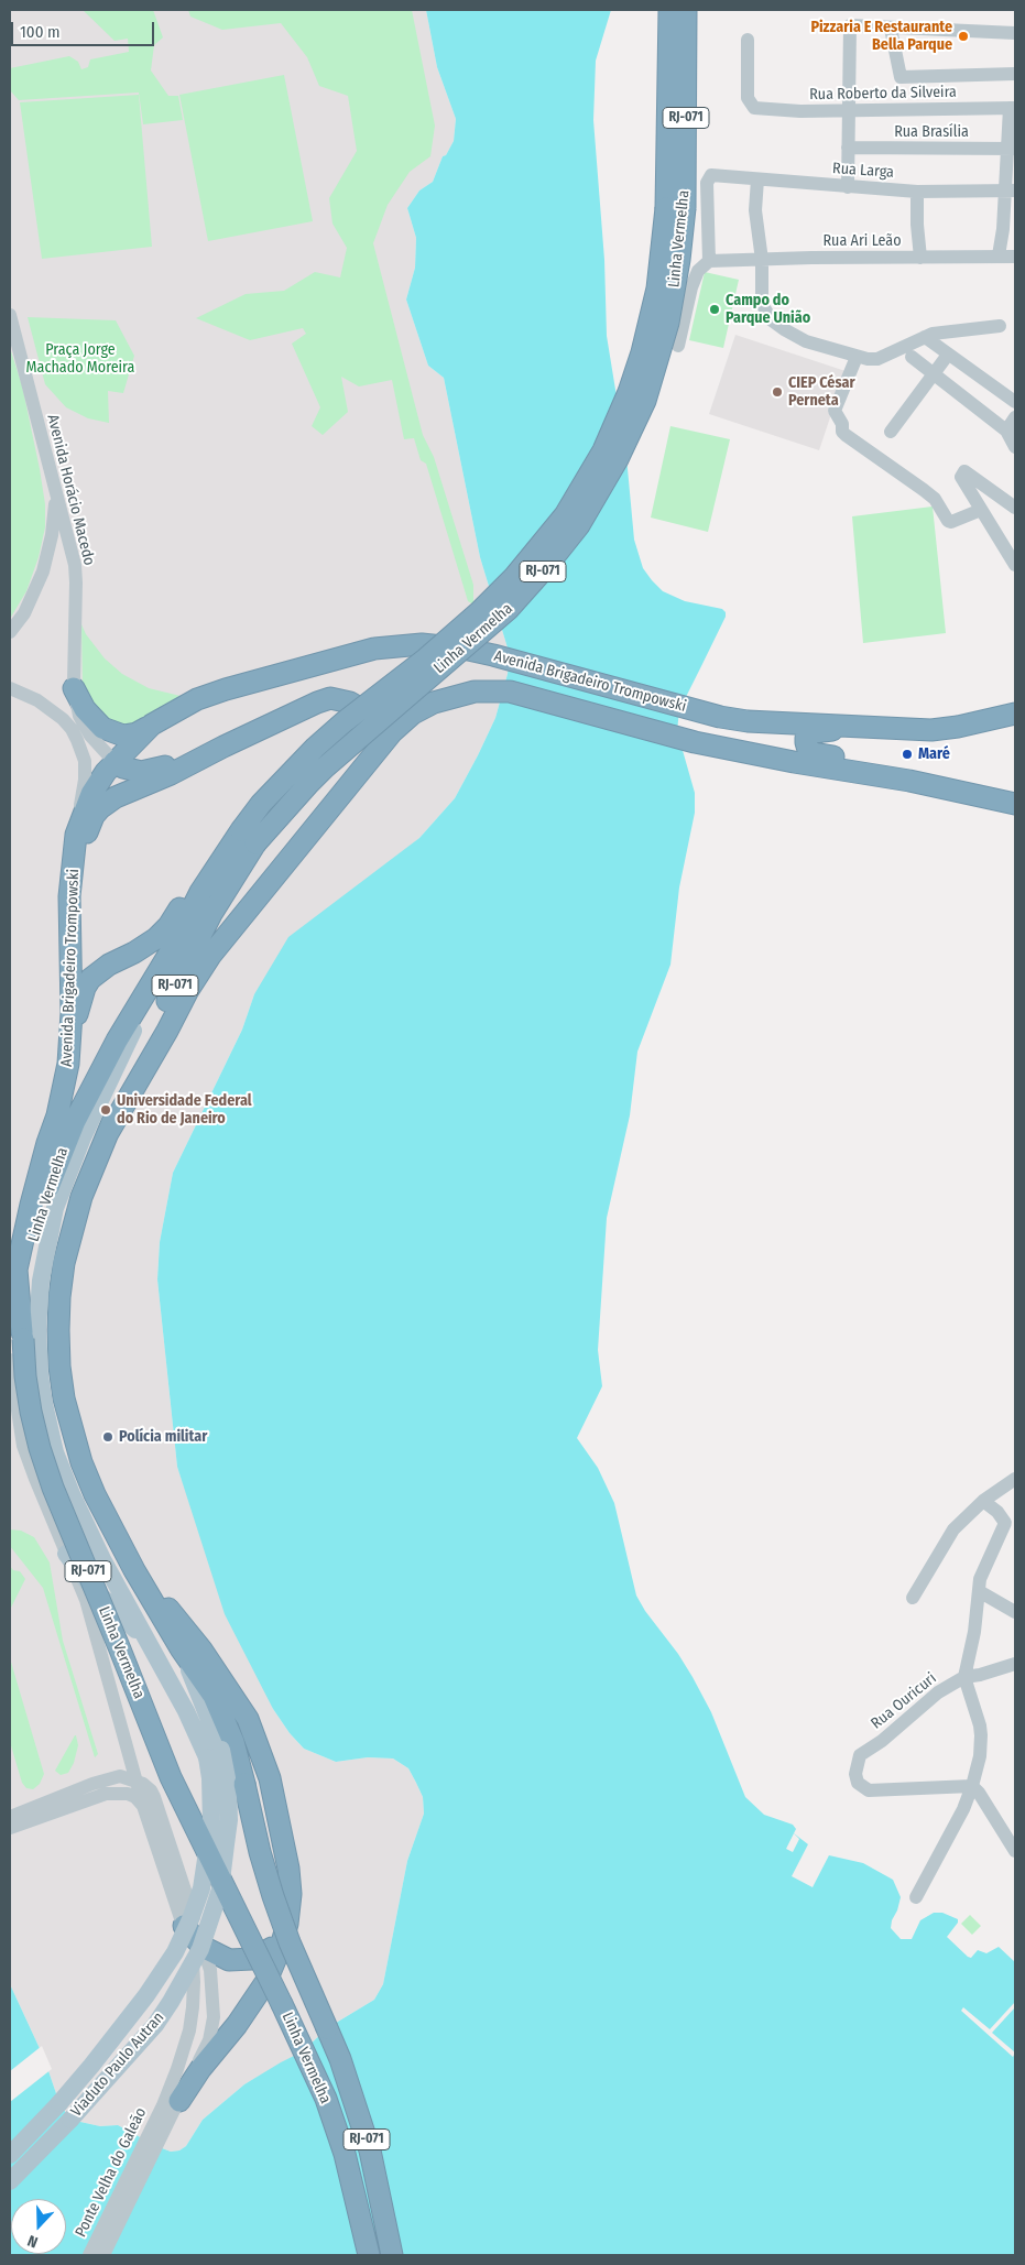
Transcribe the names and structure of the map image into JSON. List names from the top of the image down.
{
  "streets": {
    "highway": ["RJ-071", "Linha Vermelha", "Avenida Brigadeiro Trompowski"],
    "main road": ["Viaduto Paulo Autran"],
    "street": [
      "Rua Roberto da Silveira",
      "Rua Brasília",
      "Rua Larga",
      "Rua Ari Leão",
      "Avenida Horácio Macedo",
      "Rua Ouricuri",
      "Ponte Velha do Galeão"
    ]
  },
  "crossings": [
    ["Rua Larga", "Rua Ari Leão"],
    ["Linha Vermelha", "Avenida Brigadeiro Trompowski"],
    ["Linha Vermelha", "Viaduto Paulo Autran"],
    ["Avenida Horácio Macedo", "Avenida Brigadeiro Trompowski"]
  ],
  "parks": ["Praça Jorge Machado Moreira"],
  "places": [
    "Pizzaria E Restaurante Bella Parque",
    "Campo do Parque União",
    "CIEP César Perneta",
    "Maré",
    "Universidade Federal do Rio de Janeiro",
    "Polícia militar"
  ],
  "scale_bar": "100 m",
  "north": "bottom"
}
